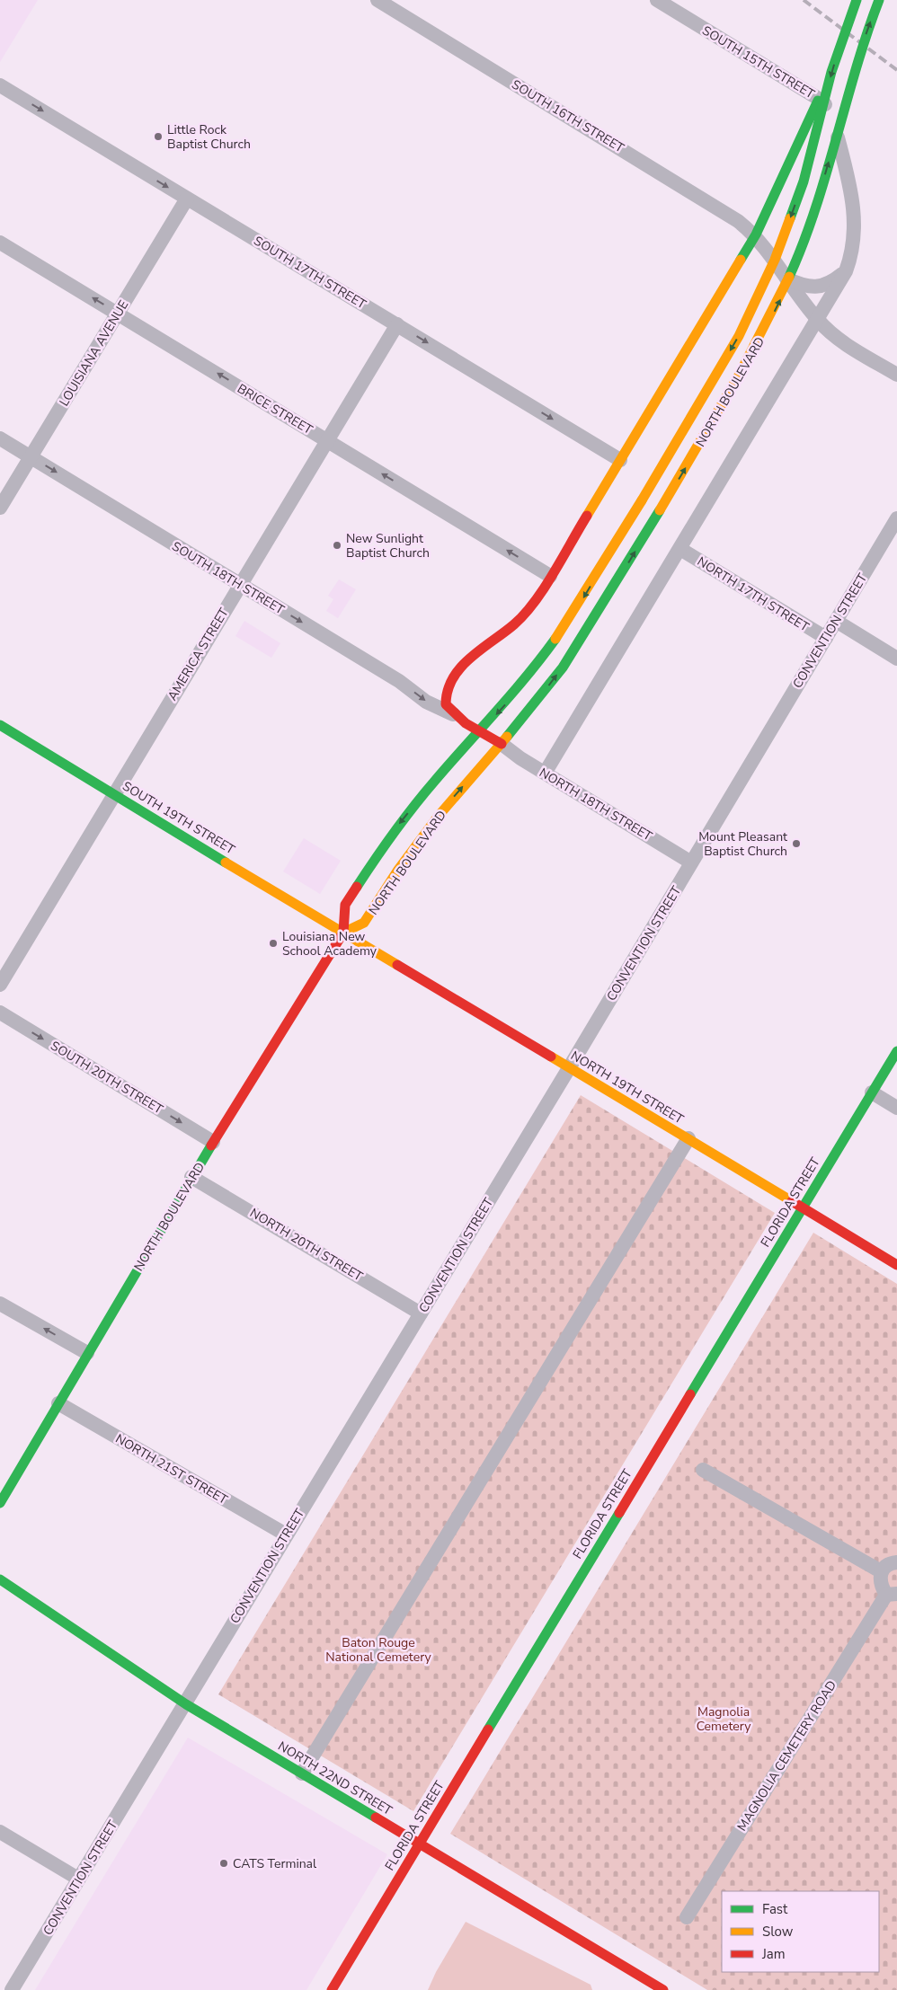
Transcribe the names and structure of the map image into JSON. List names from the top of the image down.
{
  "streets": {
    "street": [
      "SOUTH 15TH STREET",
      "SOUTH 16TH STREET",
      "SOUTH 17TH STREET",
      "LOUISIANA AVENUE",
      "NORTH BOULEVARD",
      "BRICE STREET",
      "SOUTH 18TH STREET",
      "NORTH 17TH STREET",
      "CONVENTION STREET",
      "AMERICA STREET",
      "NORTH 18TH STREET",
      "SOUTH 19TH STREET",
      "SOUTH 20TH STREET",
      "NORTH 19TH STREET",
      "FLORIDA STREET",
      "NORTH 20TH STREET",
      "NORTH 21ST STREET",
      "MAGNOLIA CEMETERY ROAD",
      "NORTH 22ND STREET"
    ]
  },
  "crossings": [
    ["SOUTH 15TH STREET", "SOUTH 16TH STREET"],
    ["SOUTH 17TH STREET", "LOUISIANA AVENUE"],
    ["SOUTH 17TH STREET", "AMERICA STREET"],
    ["LOUISIANA AVENUE", "BRICE STREET"],
    ["LOUISIANA AVENUE", "SOUTH 18TH STREET"],
    ["NORTH BOULEVARD", "NORTH 18TH STREET"],
    ["NORTH BOULEVARD", "SOUTH 19TH STREET"],
    ["NORTH BOULEVARD", "SOUTH 20TH STREET"],
    ["NORTH BOULEVARD", "NORTH 19TH STREET"],
    ["NORTH BOULEVARD", "NORTH 20TH STREET"],
    ["NORTH BOULEVARD", "NORTH 21ST STREET"],
    ["BRICE STREET", "AMERICA STREET"],
    ["SOUTH 18TH STREET", "AMERICA STREET"],
    ["NORTH 17TH STREET", "CONVENTION STREET"],
    ["CONVENTION STREET", "NORTH 18TH STREET"],
    ["CONVENTION STREET", "NORTH 19TH STREET"],
    ["CONVENTION STREET", "NORTH 20TH STREET"],
    ["CONVENTION STREET", "NORTH 21ST STREET"],
    ["CONVENTION STREET", "NORTH 22ND STREET"],
    ["AMERICA STREET", "SOUTH 19TH STREET"],
    ["SOUTH 19TH STREET", "NORTH 19TH STREET"],
    ["NORTH 19TH STREET", "FLORIDA STREET"],
    ["FLORIDA STREET", "NORTH 22ND STREET"]
  ],
  "one_way": [
    "SOUTH 17TH STREET",
    "BRICE STREET",
    "SOUTH 18TH STREET",
    "SOUTH 20TH STREET"
  ],
  "parks": ["Baton Rouge National Cemetery", "Magnolia Cemetery"],
  "places": [
    "Little Rock Baptist Church",
    "New Sunlight Baptist Church",
    "Mount Pleasant Baptist Church",
    "Louisiana New School Academy",
    "CATS Terminal"
  ],
  "legend": ["Fast", "Slow", "Jam"]
}
